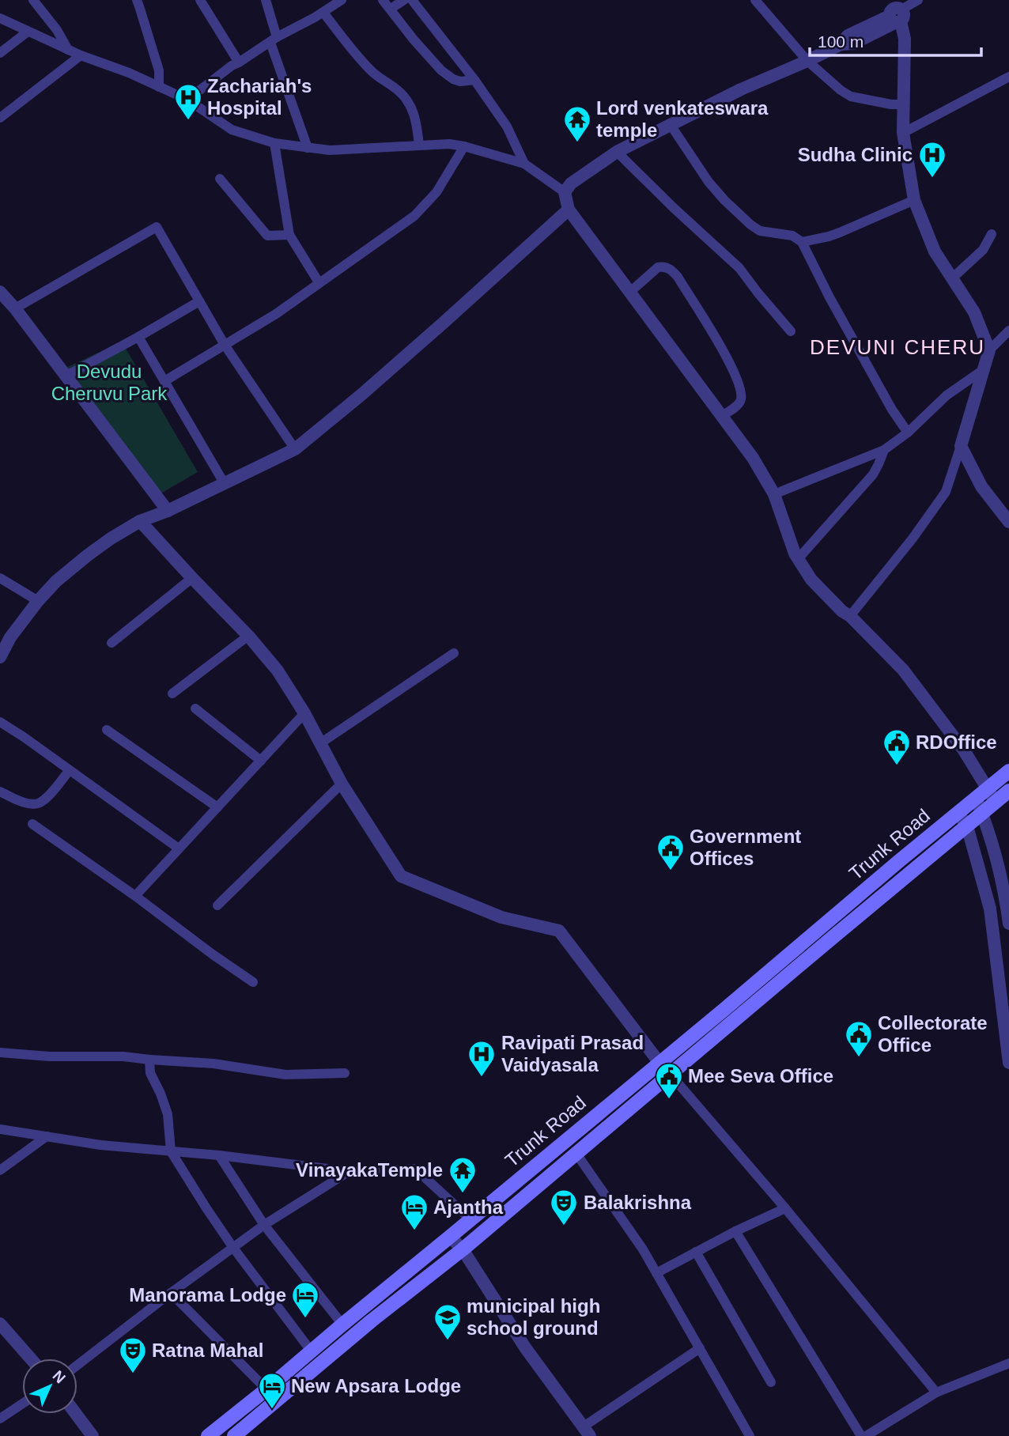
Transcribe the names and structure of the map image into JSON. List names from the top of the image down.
{
  "streets": {
    "main road": ["Trunk Road"]
  },
  "districts": ["DEVUNI CHERU"],
  "parks": ["Devudu Cheruvu Park"],
  "places": {
    "hospital": ["Zachariah's Hospital", "Sudha Clinic", "Ravipati Prasad Vaidyasala"],
    "temple": ["Lord venkateswara temple", "VinayakaTemple"],
    "public building": [
      "RDOffice",
      "Government Offices",
      "Collectorate Office",
      "Mee Seva Office"
    ],
    "theatre": ["Balakrishna", "Ratna Mahal"],
    "hotel": ["Ajantha", "Manorama Lodge", "New Apsara Lodge"],
    "school or university": ["municipal high school ground"]
  },
  "scale_bar": "100 m",
  "north": "top right"
}
